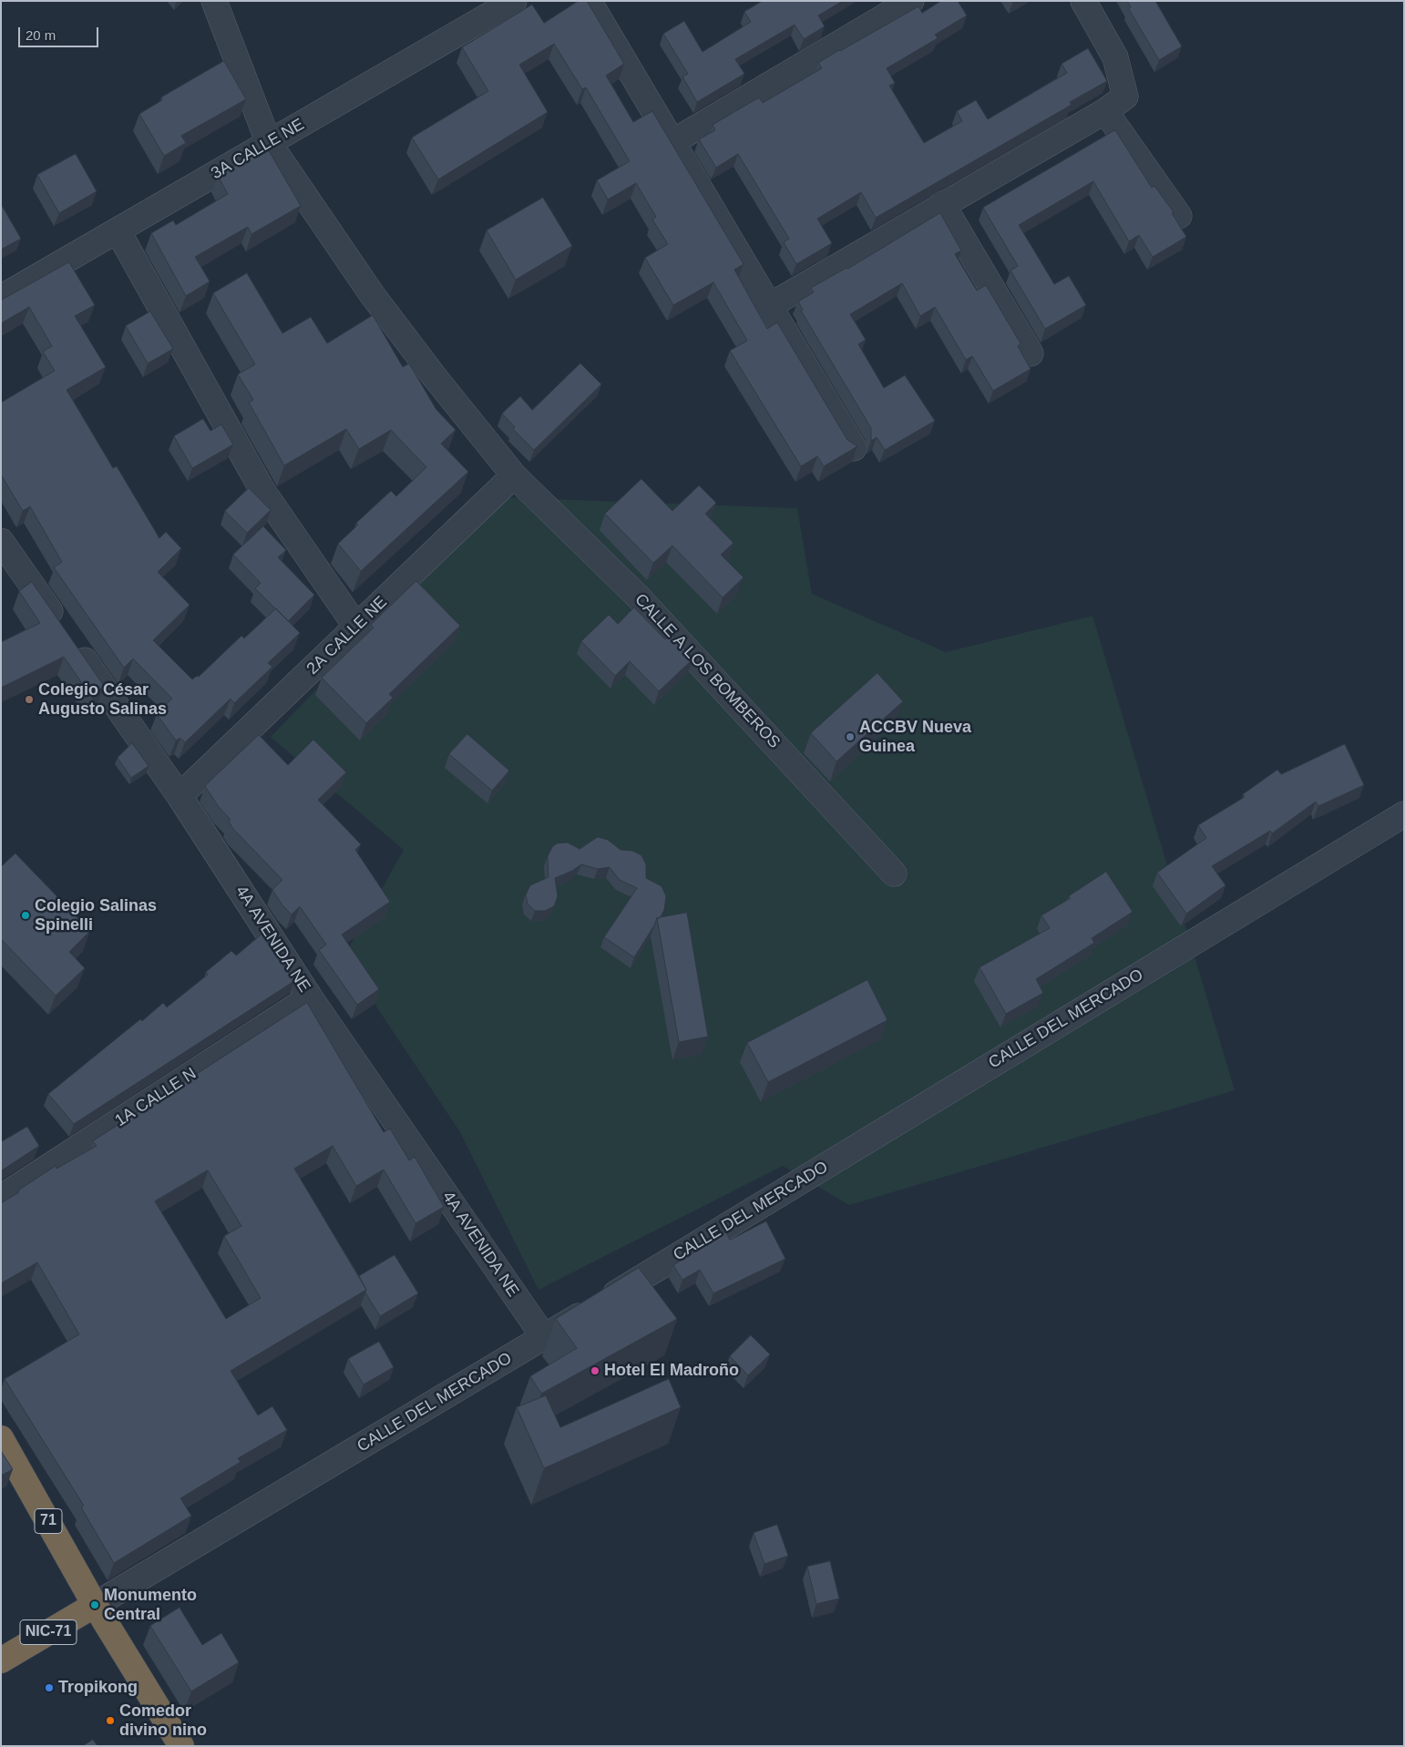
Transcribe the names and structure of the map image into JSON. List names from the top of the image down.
{
  "streets": {
    "highway": ["71", "NIC-71"],
    "street": [
      "3A CALLE NE",
      "2A CALLE NE",
      "CALLE A LOS BOMBEROS",
      "4A AVENIDA NE",
      "CALLE DEL MERCADO",
      "1A CALLE N"
    ]
  },
  "crossings": [
    ["3A CALLE NE", "CALLE A LOS BOMBEROS"],
    ["2A CALLE NE", "CALLE A LOS BOMBEROS"],
    ["2A CALLE NE", "4A AVENIDA NE"],
    ["4A AVENIDA NE", "CALLE DEL MERCADO"],
    ["4A AVENIDA NE", "1A CALLE N"],
    ["CALLE DEL MERCADO", "71"],
    ["CALLE DEL MERCADO", "NIC-71"],
    ["71", "NIC-71"]
  ],
  "places": [
    "Colegio César Augusto Salinas",
    "ACCBV Nueva Guinea",
    "Colegio Salinas Spinelli",
    "Hotel El Madroño",
    "Monumento Central",
    "Tropikong",
    "Comedor divino nino"
  ],
  "scale_bar": "20 m"
}
